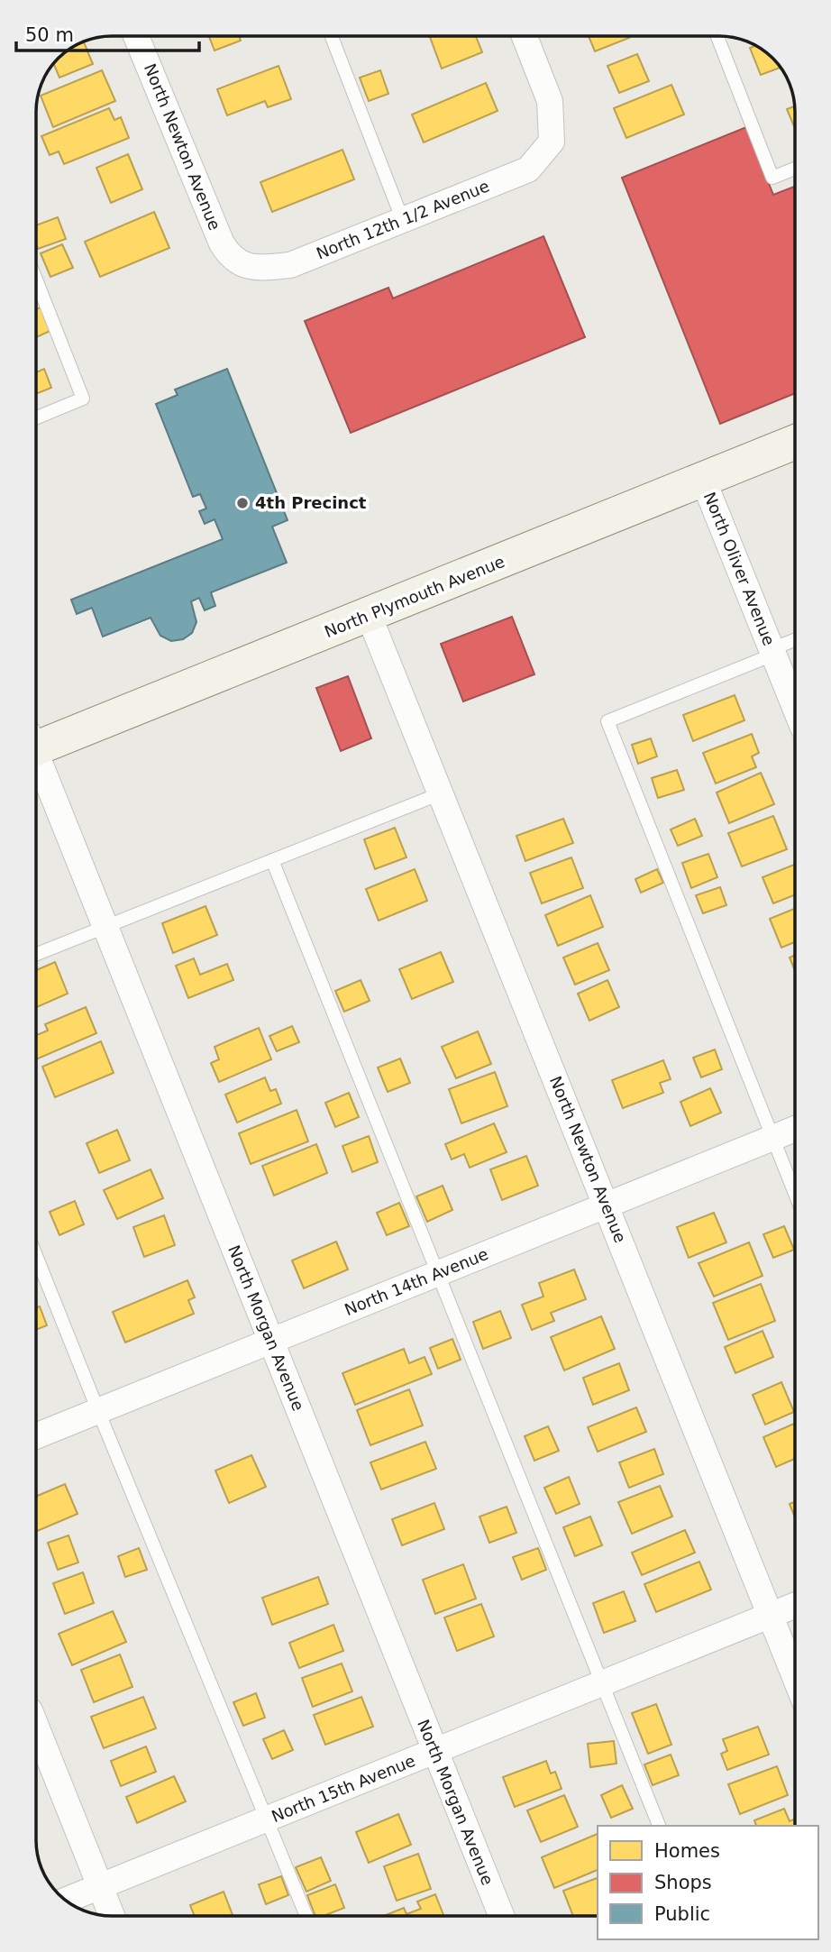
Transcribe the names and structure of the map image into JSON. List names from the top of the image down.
{
  "streets": {
    "main road": ["North Plymouth Avenue"],
    "street": [
      "North Newton Avenue",
      "North 12th 1/2 Avenue",
      "North Oliver Avenue",
      "North 14th Avenue",
      "North Morgan Avenue",
      "North 15th Avenue"
    ]
  },
  "crossings": [
    ["North Newton Avenue", "North 12th 1/2 Avenue"],
    ["North Newton Avenue", "North Plymouth Avenue"],
    ["North Newton Avenue", "North 14th Avenue"],
    ["North Newton Avenue", "North 15th Avenue"],
    ["North Oliver Avenue", "North Plymouth Avenue"],
    ["North 14th Avenue", "North Morgan Avenue"],
    ["North Morgan Avenue", "North 15th Avenue"]
  ],
  "places": ["4th Precinct"],
  "legend": ["Homes", "Shops", "Public"],
  "scale_bar": "50 m"
}
